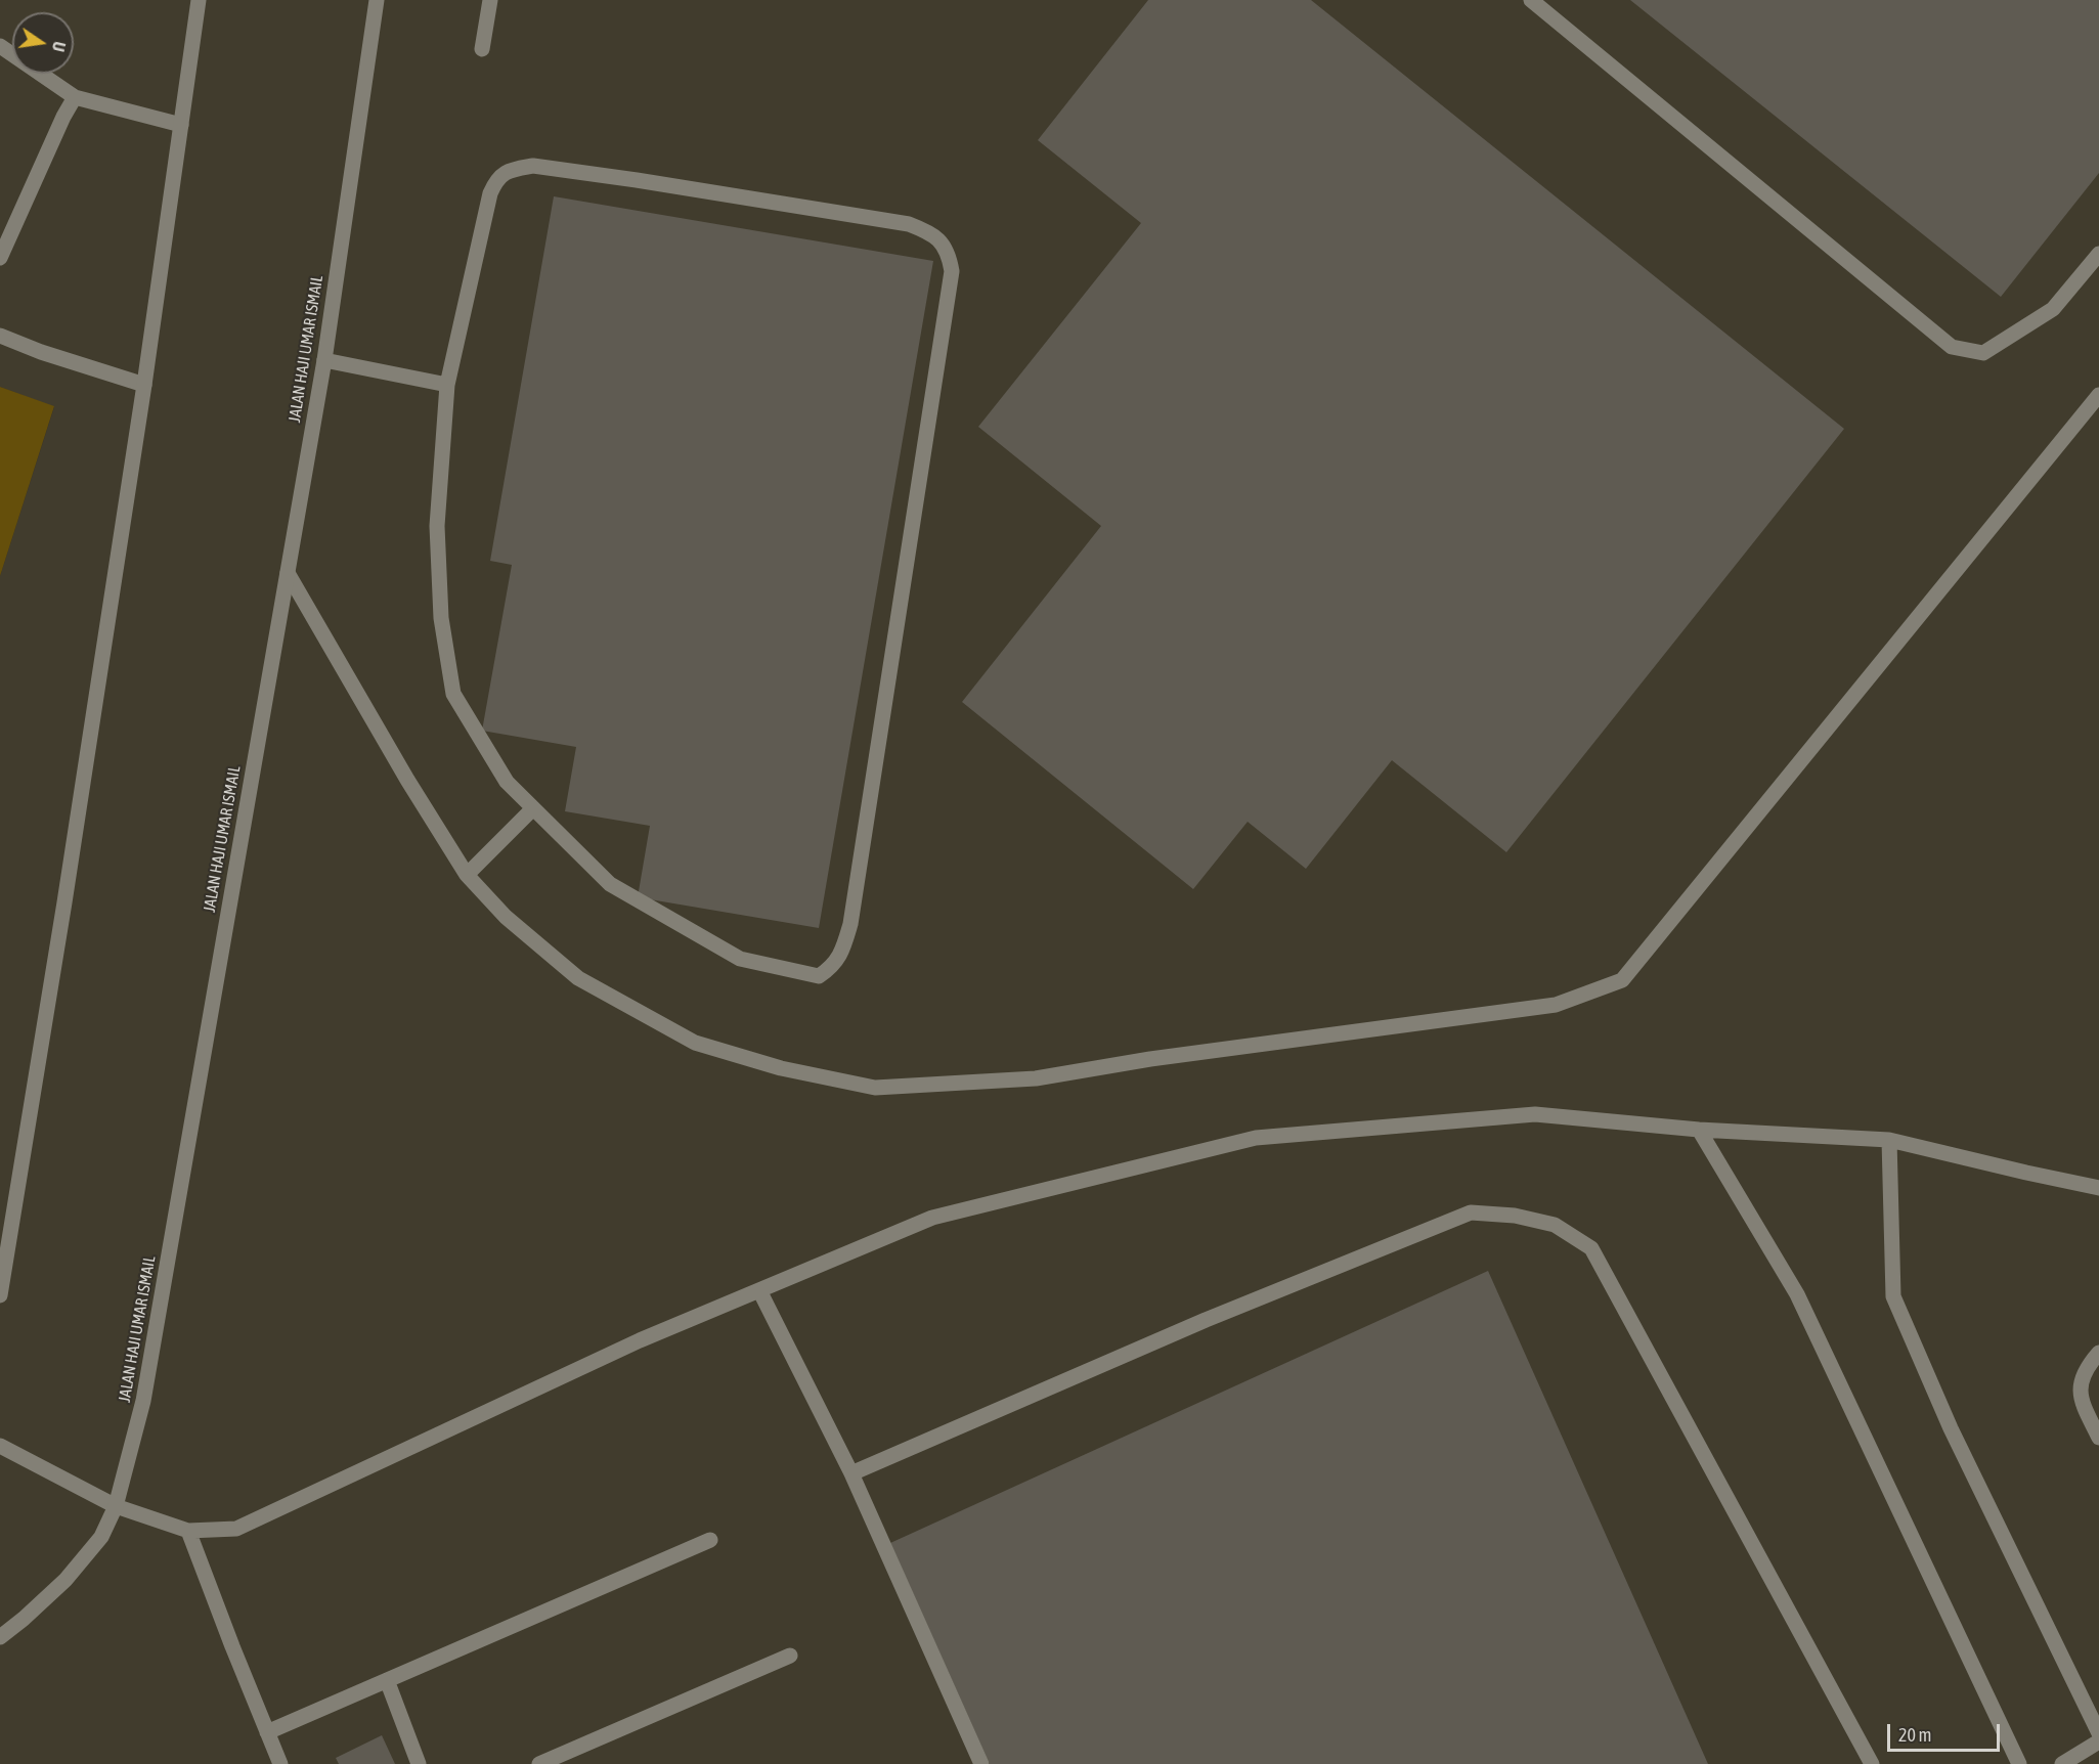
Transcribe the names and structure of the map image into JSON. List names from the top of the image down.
{
  "streets": {
    "main road": ["JALAN HAJI UMAR ISMAIL"]
  },
  "scale_bar": "20 m",
  "north": "right"
}
